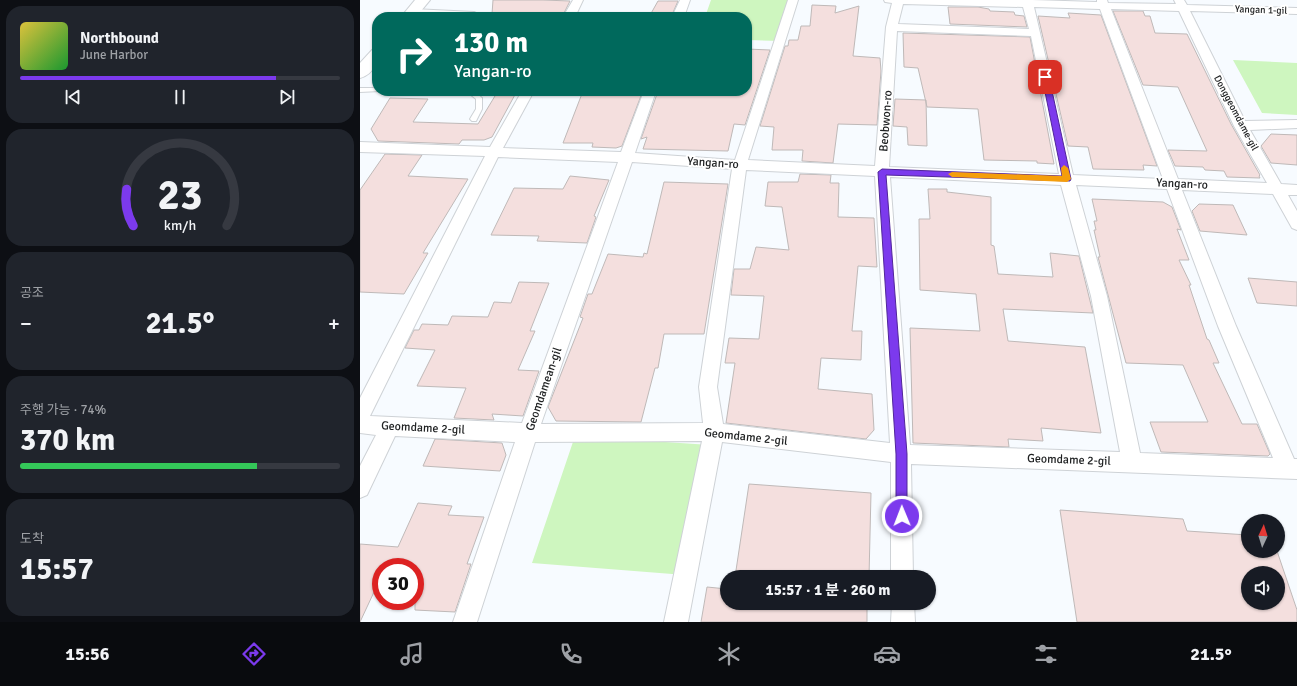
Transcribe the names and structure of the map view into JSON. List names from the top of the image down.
{
  "streets": {
    "street": [
      "Yangan 1-gil",
      "Donggeomdame-gil",
      "Beobwon-ro",
      "Yangan-ro",
      "Geomdamean-gil",
      "Geomdame 2-gil"
    ]
  },
  "crossings": [
    ["Yangan 1-gil", "Donggeomdame-gil"],
    ["Yangan 1-gil", "Beobwon-ro"],
    ["Donggeomdame-gil", "Yangan-ro"],
    ["Beobwon-ro", "Yangan-ro"],
    ["Beobwon-ro", "Geomdame 2-gil"],
    ["Yangan-ro", "Geomdamean-gil"],
    ["Geomdamean-gil", "Geomdame 2-gil"]
  ],
  "north": "top",
  "page": {
    "turn": ["130 m", "Yangan-ro"],
    "song": ["Northbound", "June Harbor"],
    "tile": [
      "공조",
      ["주행 가능 · 74%", "370 km"],
      ["도착", "15:57"]
    ],
    "heat": ["−", "21.5°", "+"],
    "limit": "30",
    "trip": "15:57 · 1 분 · 260 m",
    "tabs": ["15:56", "21.5°"],
    "gauge": ["23", "km/h"]
  }
}
